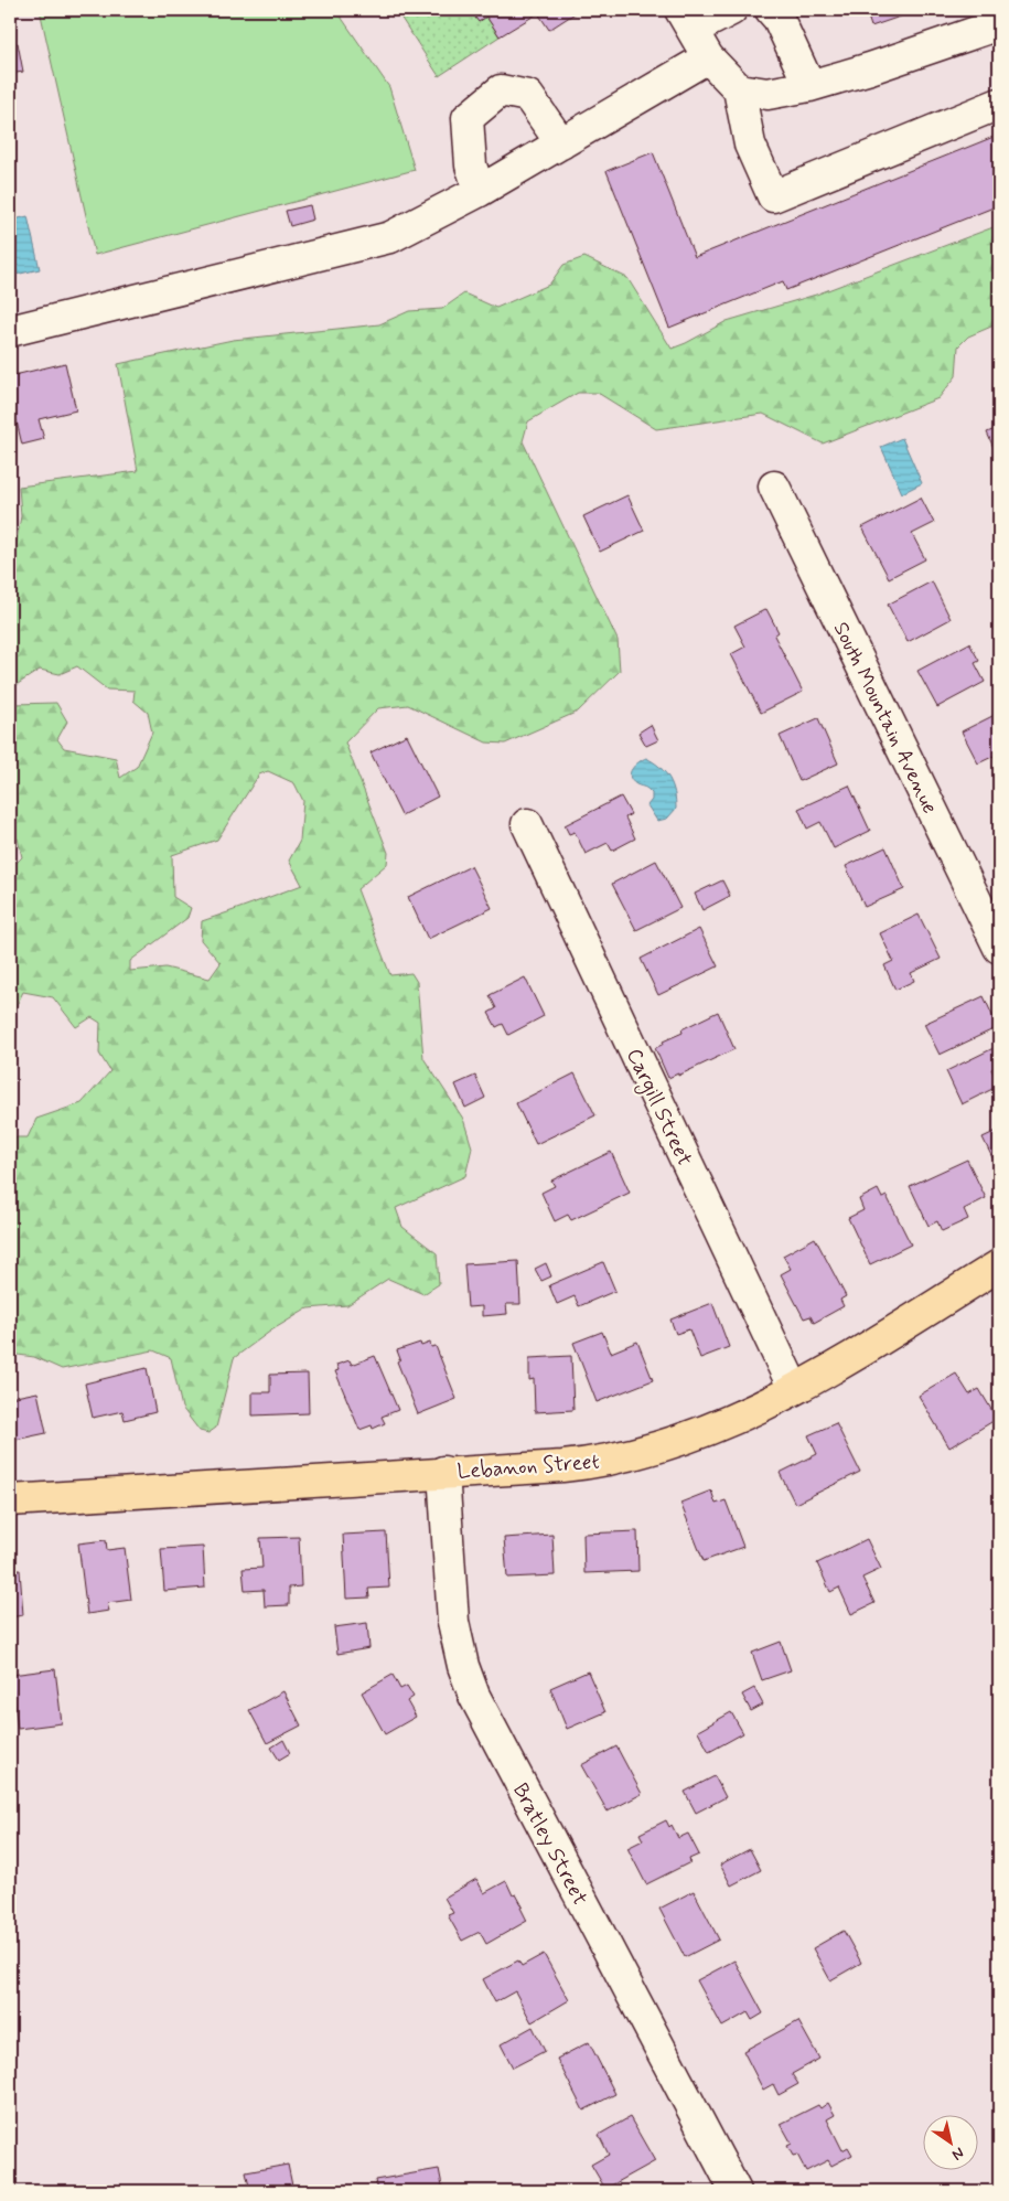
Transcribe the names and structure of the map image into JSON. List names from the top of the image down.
{
  "streets": {
    "main road": ["Lebanon Street"],
    "street": ["South Mountain Avenue", "Cargill Street", "Bratley Street"]
  },
  "crossings": [
    ["Cargill Street", "Lebanon Street"],
    ["Lebanon Street", "Bratley Street"]
  ],
  "north": "bottom right"
}
